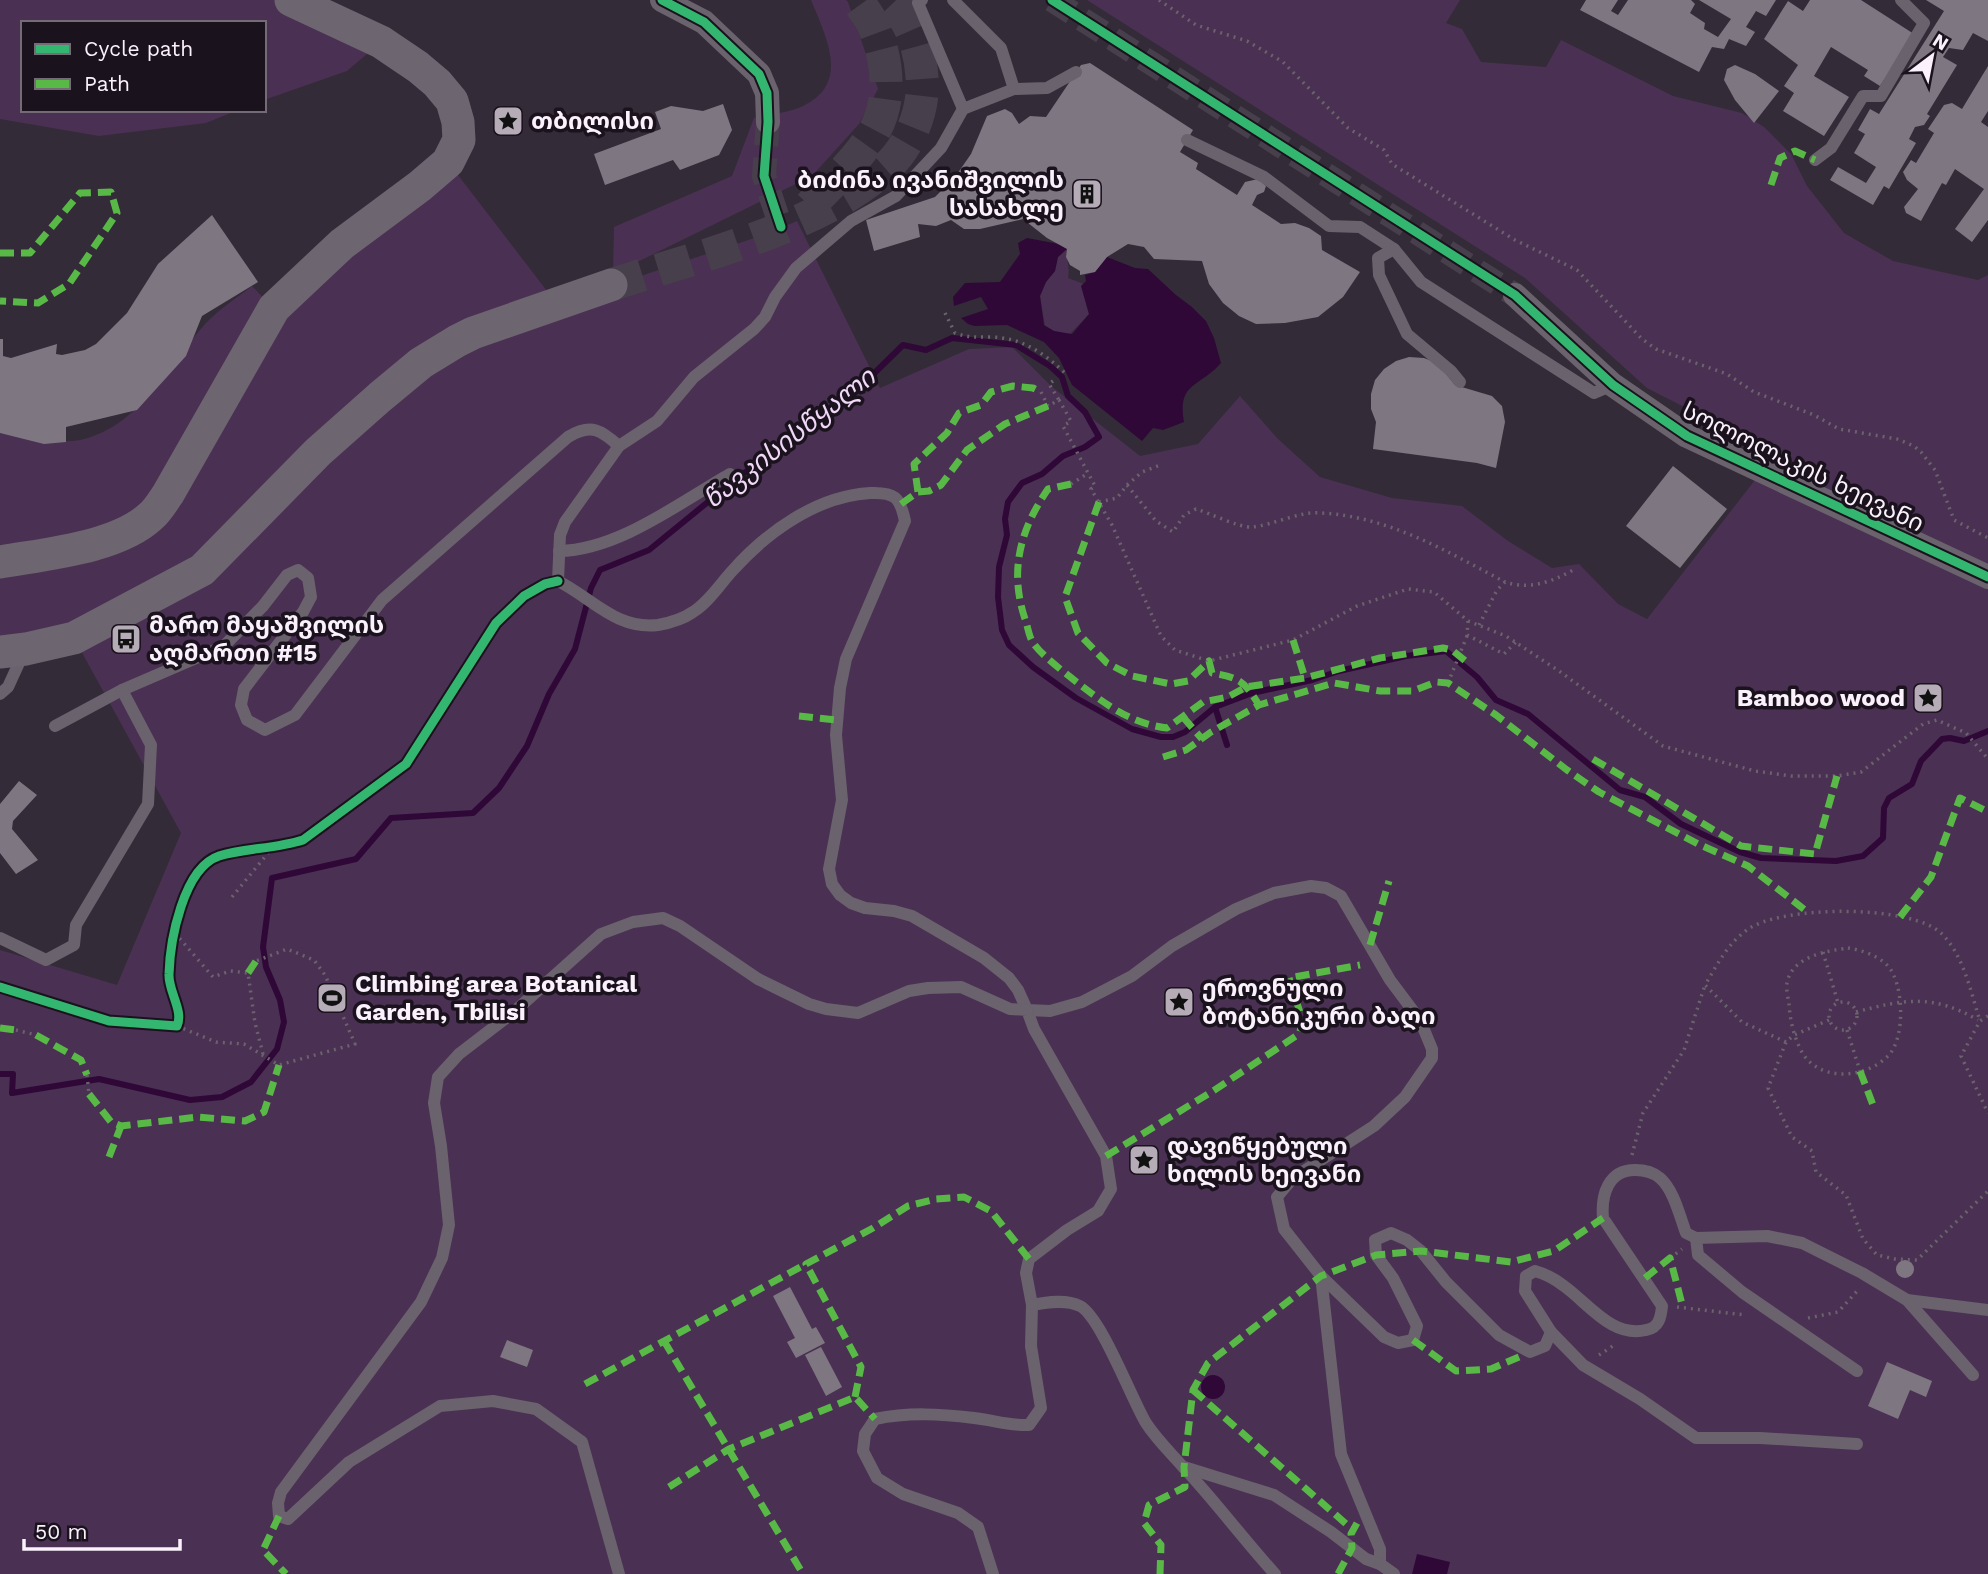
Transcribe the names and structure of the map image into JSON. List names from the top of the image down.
{
  "streets": {
    "street": ["სოლოლაკის ხეივანი"]
  },
  "water": ["წავკისისწყალი"],
  "places": {
    "place": [
      "თბილისი",
      "Bamboo wood",
      "ეროვნული ბოტანიკური ბაღი",
      "დავიწყებული ხილის ხეივანი"
    ],
    "building": ["ბიძინა ივანიშვილის სასახლე"],
    "bus stop": ["მარო მაყაშვილის აღმართი #15"],
    "sports": ["Climbing area Botanical Garden, Tbilisi"]
  },
  "legend": ["Cycle path", "Path"],
  "scale_bar": "50 m",
  "north": "top right"
}
